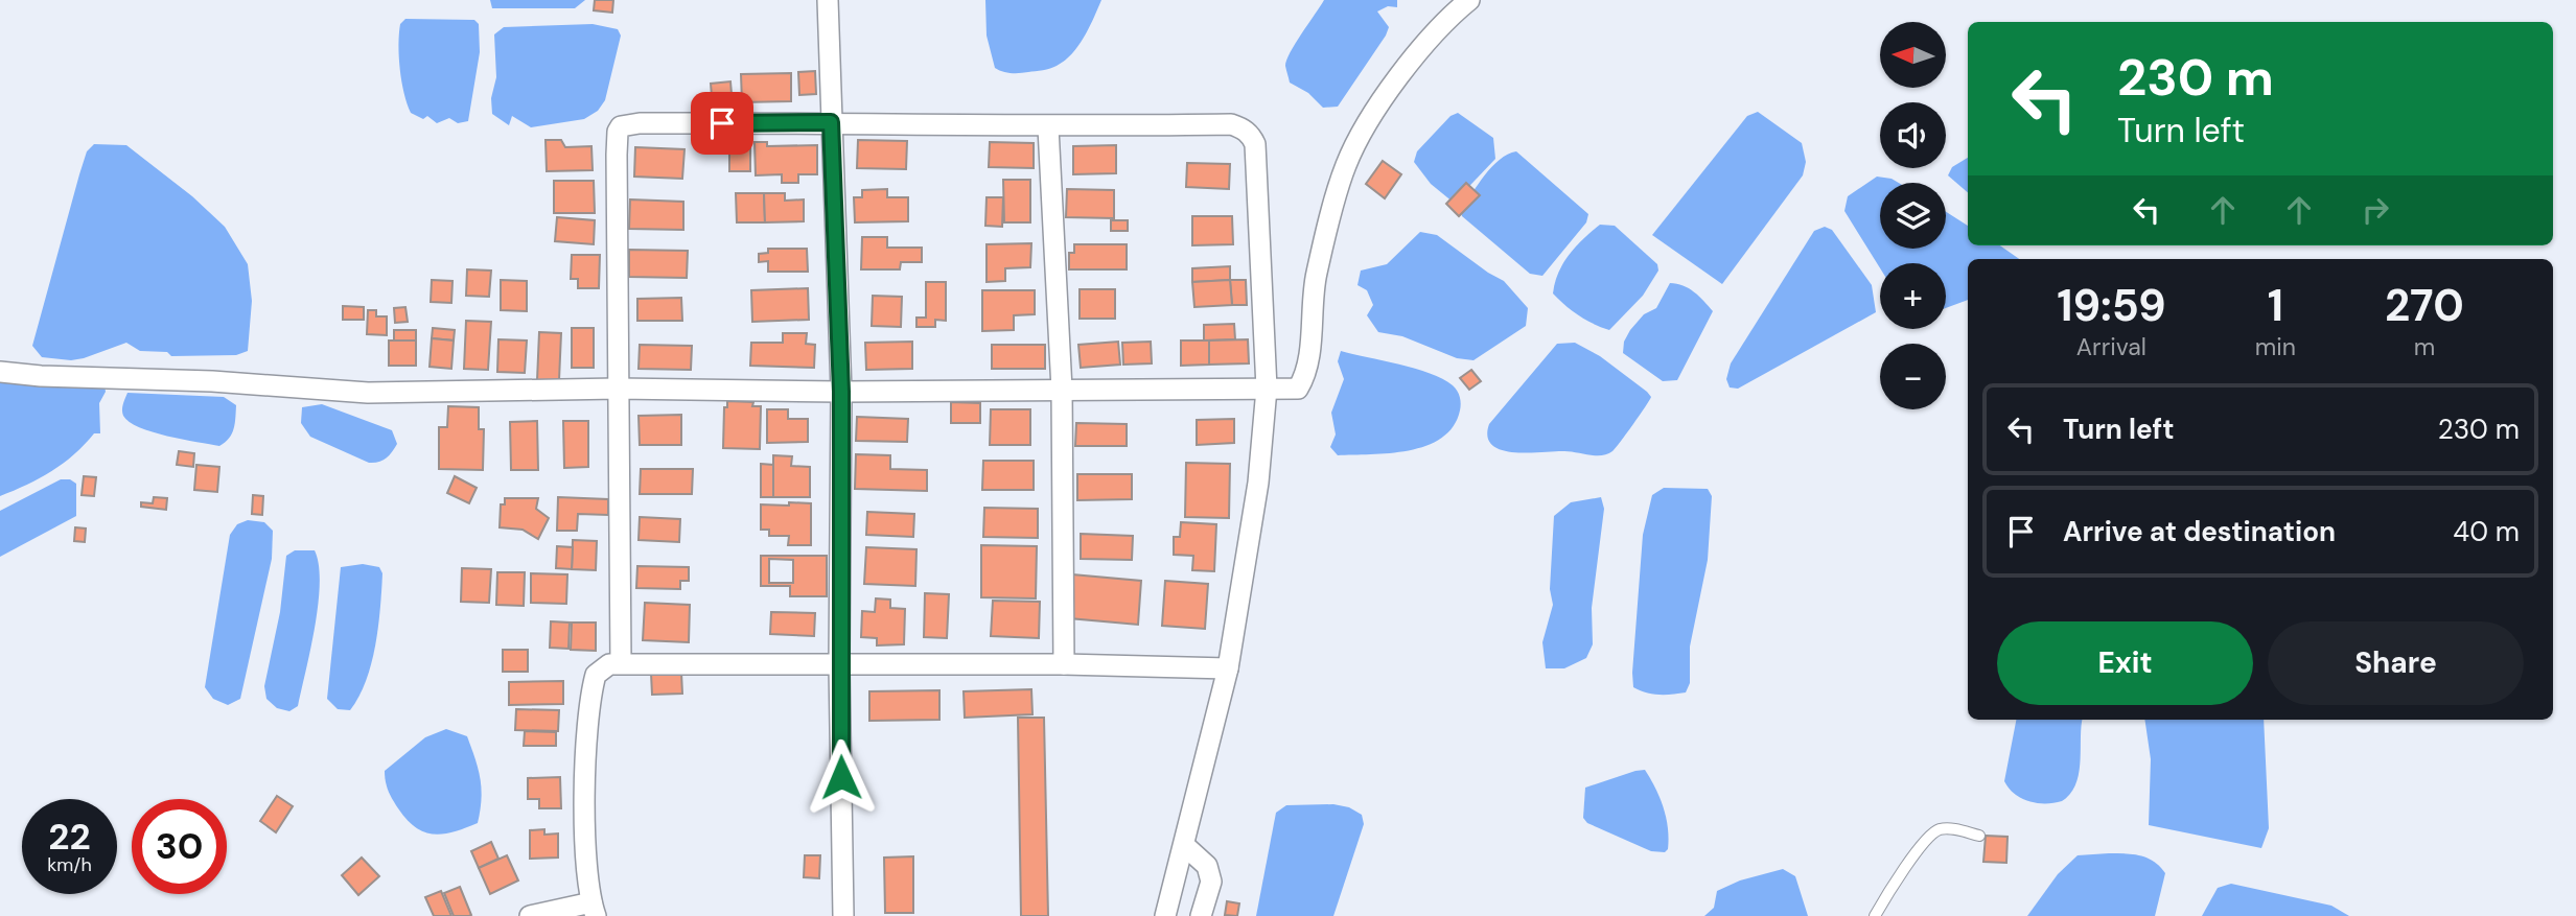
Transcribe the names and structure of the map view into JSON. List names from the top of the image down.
{
  "north": "left",
  "page": {
    "map_buttons": ["+", "−"],
    "turn": ["230 m", "Turn left"],
    "eta": [
      "19:59",
      "Arrival",
      "1",
      "min",
      "270",
      "m"
    ],
    "list": [
      {
        "name": "Turn left",
        "value": "230 m"
      },
      {
        "name": "Arrive at destination",
        "value": "40 m"
      }
    ],
    "buttons": ["Exit", "Share"],
    "speed": "22 km/h",
    "limit": "30"
  }
}
